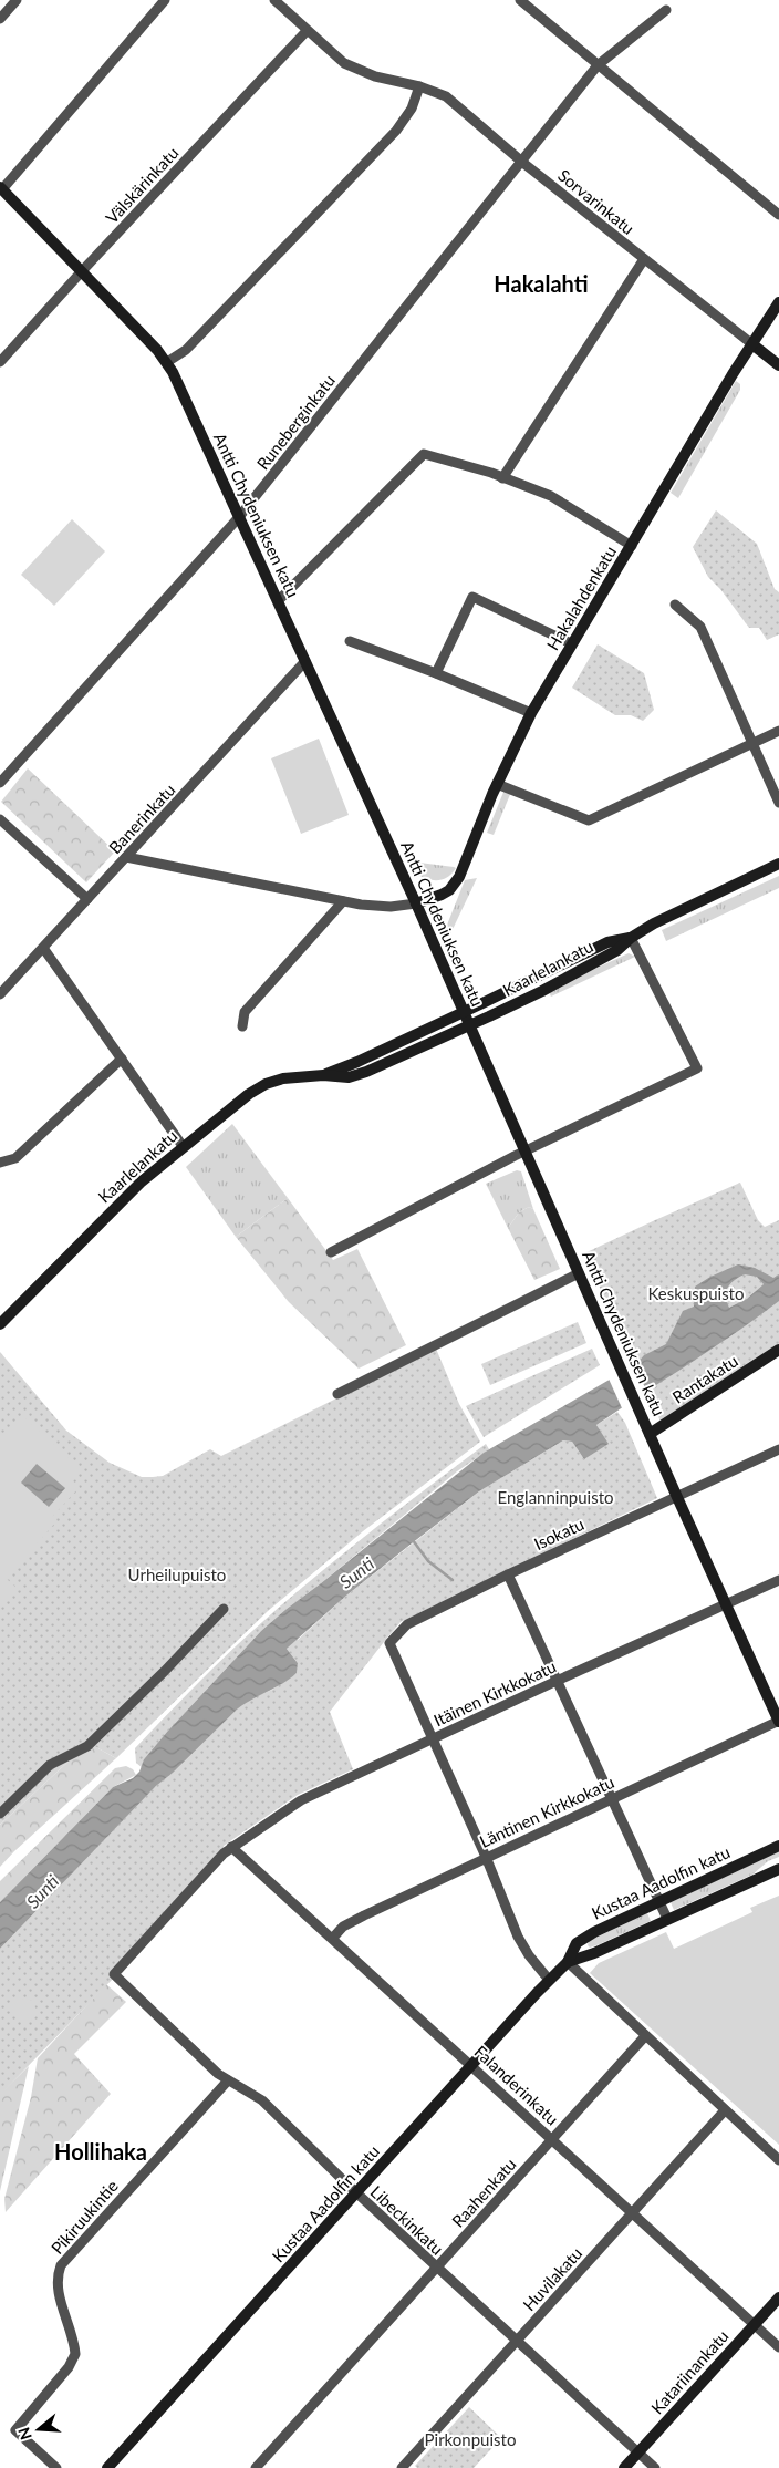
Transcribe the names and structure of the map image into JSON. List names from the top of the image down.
{
  "streets": {
    "main road": [
      "Antti Chydeniuksen katu",
      "Hakalahdenkatu",
      "Kaarlelankatu",
      "Rantakatu",
      "Kustaa Aadolfin katu",
      "Katariinankatu"
    ],
    "street": [
      "Välskärinkatu",
      "Sorvarinkatu",
      "Runeberginkatu",
      "Banerinkatu",
      "Isokatu",
      "Itäinen Kirkkokatu",
      "Läntinen Kirkkokatu",
      "Falanderinkatu",
      "Raahenkatu",
      "Pikiruukintie",
      "Libeckinkatu",
      "Huvilakatu"
    ]
  },
  "crossings": [
    ["Välskärinkatu", "Sorvarinkatu"],
    ["Välskärinkatu", "Antti Chydeniuksen katu"],
    ["Sorvarinkatu", "Runeberginkatu"],
    ["Sorvarinkatu", "Hakalahdenkatu"],
    ["Runeberginkatu", "Antti Chydeniuksen katu"],
    ["Antti Chydeniuksen katu", "Hakalahdenkatu"],
    ["Antti Chydeniuksen katu", "Banerinkatu"],
    ["Antti Chydeniuksen katu", "Kaarlelankatu"],
    ["Antti Chydeniuksen katu", "Rantakatu"],
    ["Antti Chydeniuksen katu", "Isokatu"],
    ["Antti Chydeniuksen katu", "Itäinen Kirkkokatu"],
    ["Antti Chydeniuksen katu", "Läntinen Kirkkokatu"],
    ["Isokatu", "Itäinen Kirkkokatu"],
    ["Itäinen Kirkkokatu", "Falanderinkatu"],
    ["Itäinen Kirkkokatu", "Libeckinkatu"],
    ["Läntinen Kirkkokatu", "Falanderinkatu"],
    ["Kustaa Aadolfin katu", "Falanderinkatu"],
    ["Kustaa Aadolfin katu", "Libeckinkatu"],
    ["Falanderinkatu", "Raahenkatu"],
    ["Falanderinkatu", "Huvilakatu"],
    ["Falanderinkatu", "Katariinankatu"],
    ["Raahenkatu", "Libeckinkatu"],
    ["Pikiruukintie", "Libeckinkatu"],
    ["Libeckinkatu", "Huvilakatu"],
    ["Libeckinkatu", "Katariinankatu"]
  ],
  "districts": ["Hakalahti", "Hollihaka"],
  "water": ["Sunti"],
  "parks": [
    "Keskuspuisto",
    "Englanninpuisto",
    "Urheilupuisto",
    "Pirkonpuisto"
  ],
  "north": "left"
}
